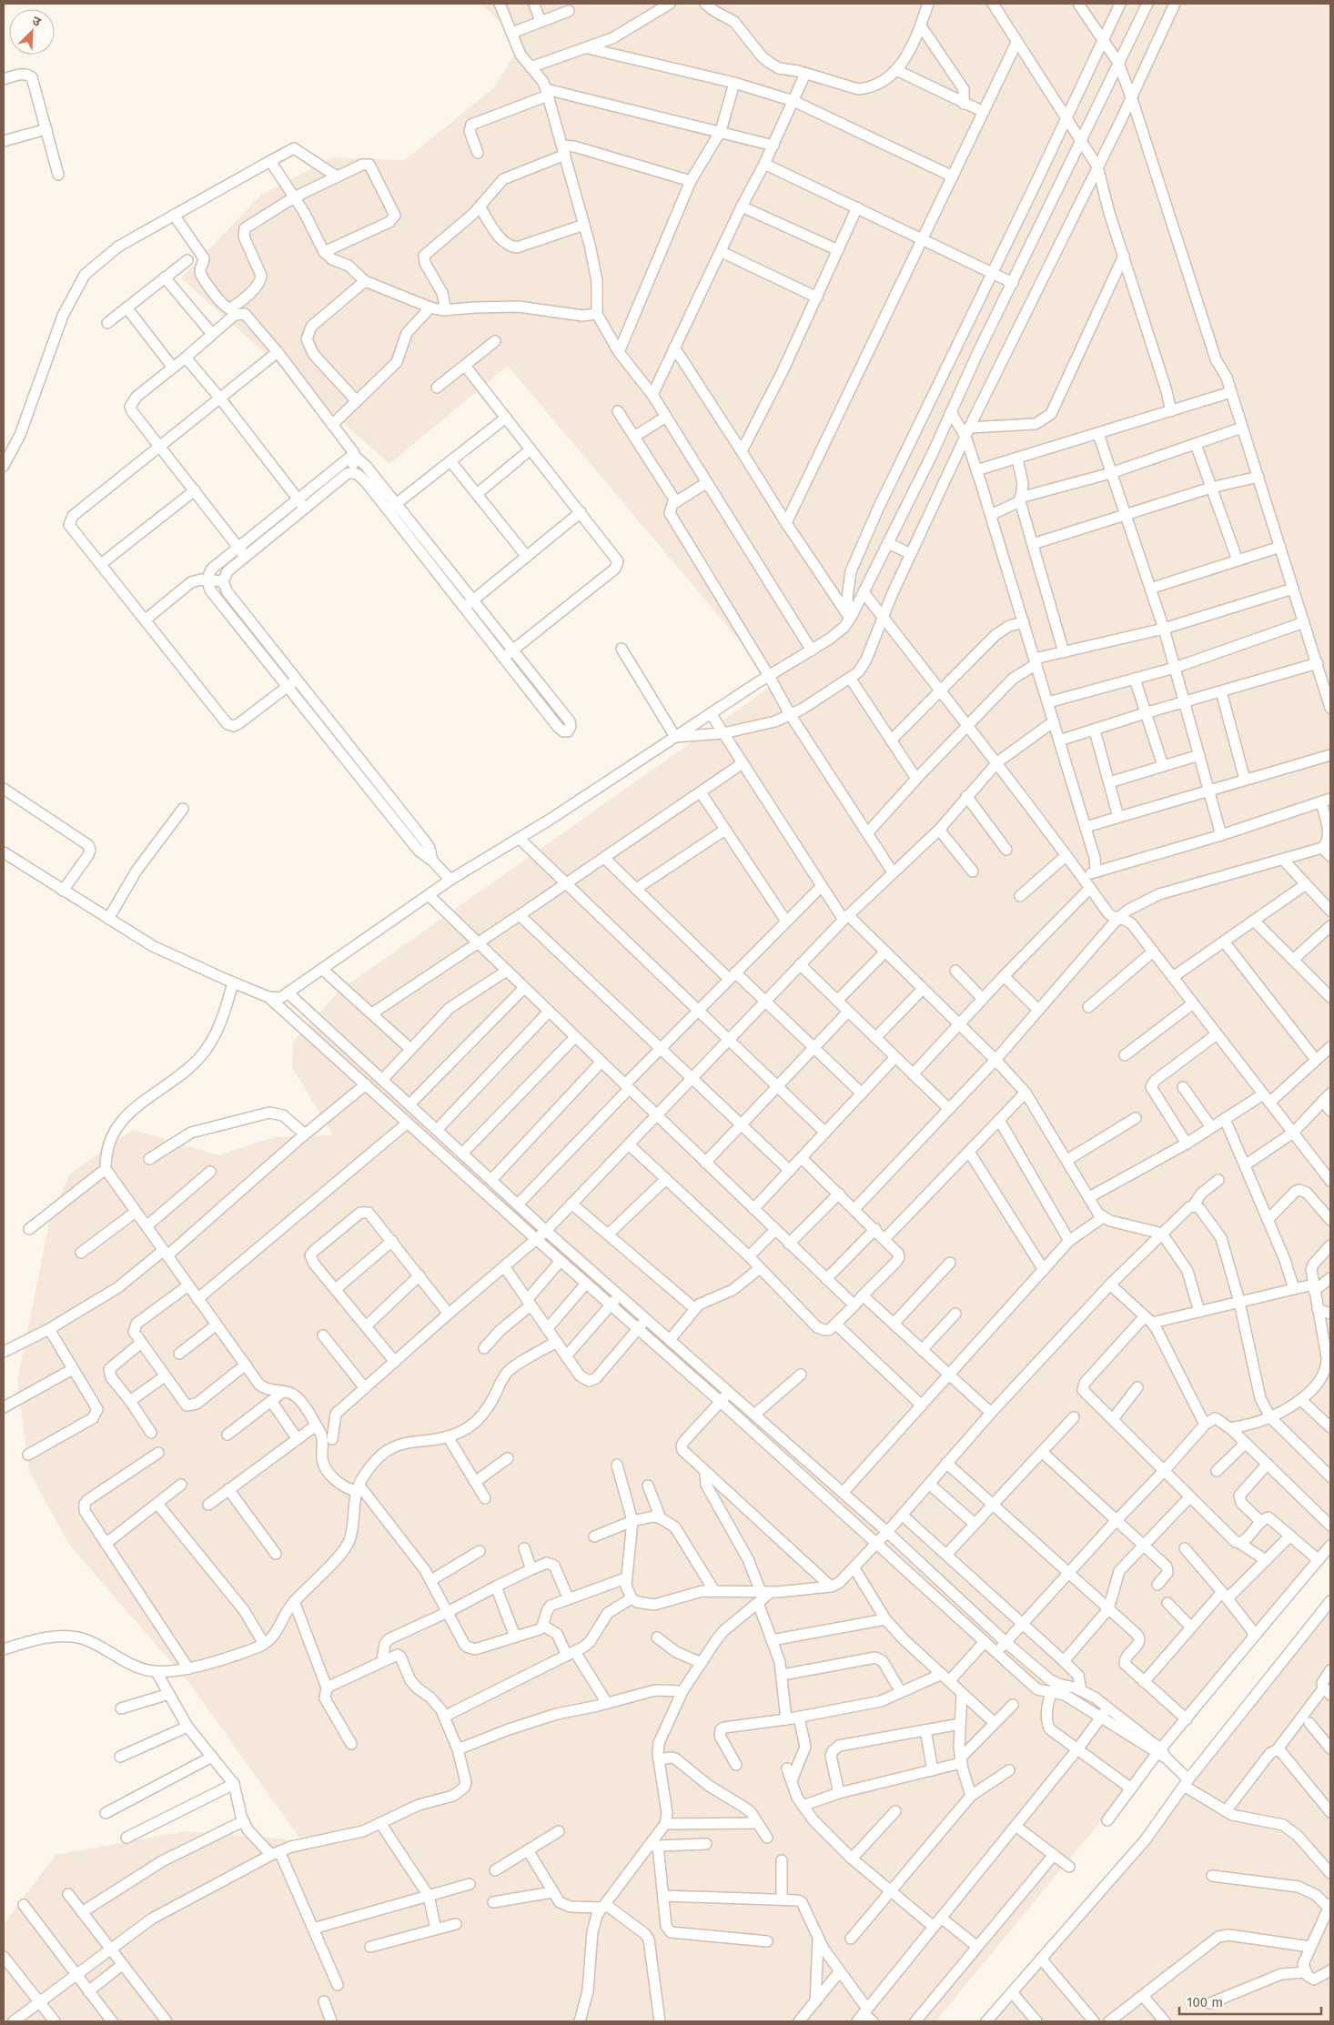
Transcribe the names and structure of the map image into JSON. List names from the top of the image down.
{
  "scale_bar": "100 m",
  "north": "top right"
}
